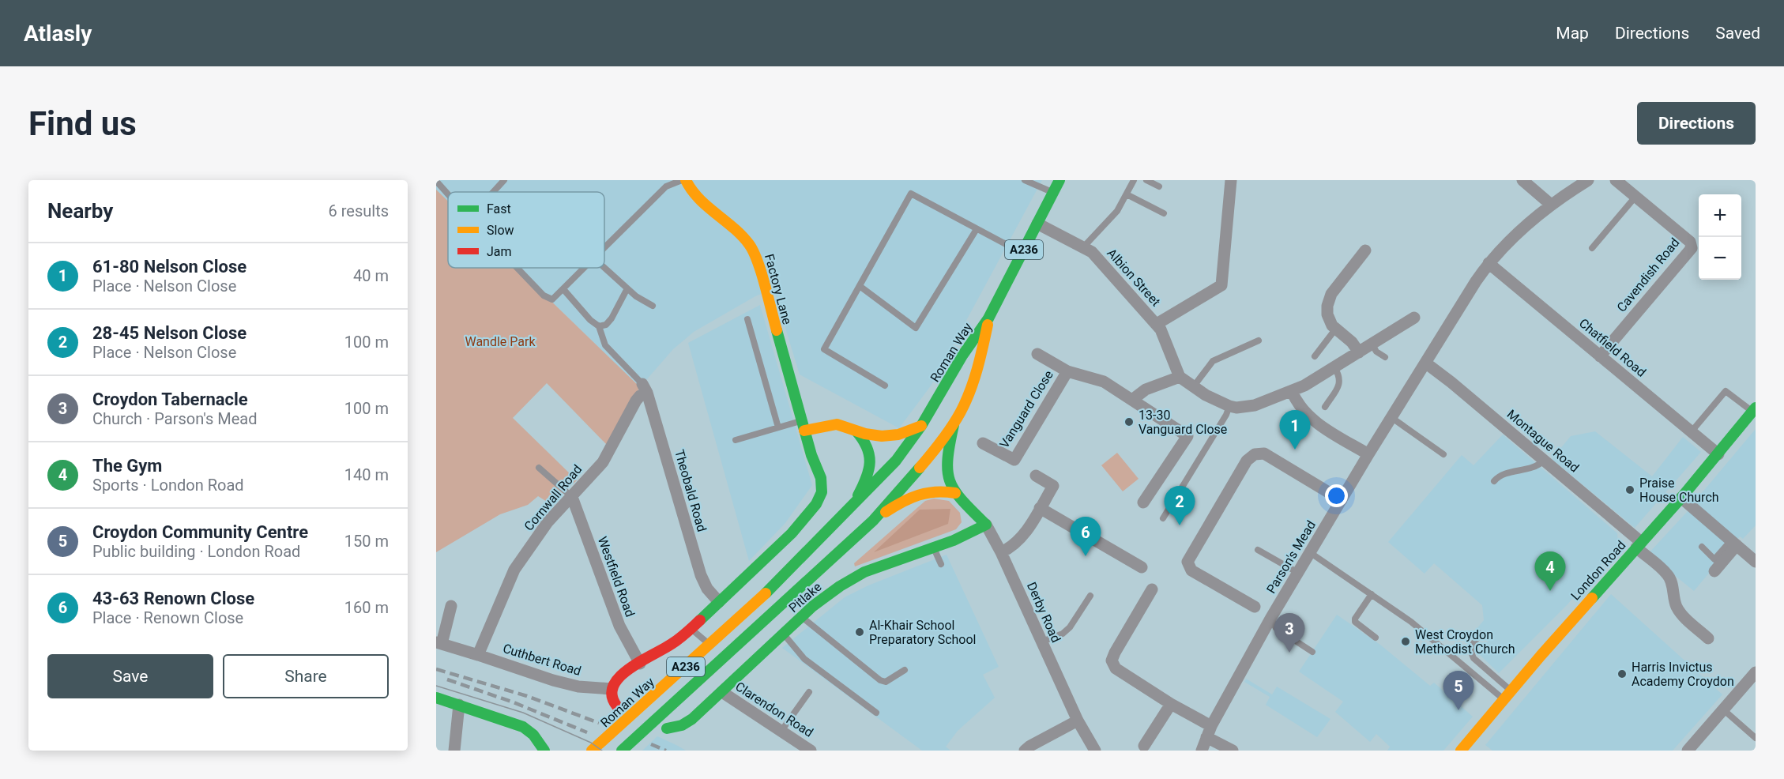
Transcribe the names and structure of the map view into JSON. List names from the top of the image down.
{
  "streets": {
    "street": [
      "A236",
      "Cavendish Road",
      "Albion Street",
      "Factory Lane",
      "Chatfield Road",
      "Roman Way",
      "Vanguard Close",
      "Montague Road",
      "Theobald Road",
      "Cornwall Road",
      "Parson's Mead",
      "London Road",
      "Westfield Road",
      "Pitlake",
      "Derby Road",
      "Cuthbert Road",
      "Clarendon Road"
    ]
  },
  "crossings": [
    ["A236", "Albion Street"],
    ["A236", "Roman Way"],
    ["Cavendish Road", "Chatfield Road"],
    ["Factory Lane", "Theobald Road"],
    ["Chatfield Road", "Parson's Mead"],
    ["Chatfield Road", "London Road"],
    ["Roman Way", "Derby Road"],
    ["Montague Road", "Parson's Mead"],
    ["Montague Road", "London Road"],
    ["Theobald Road", "Cornwall Road"],
    ["Cornwall Road", "Westfield Road"],
    ["Cornwall Road", "Cuthbert Road"],
    ["Pitlake", "Derby Road"],
    ["Pitlake", "Clarendon Road"]
  ],
  "parks": ["Wandle Park"],
  "places": [
    "13-30 Vanguard Close",
    "Praise House Church",
    "Al-Khair School Preparatory School",
    "West Croydon Methodist Church",
    "Harris Invictus Academy Croydon"
  ],
  "legend": ["Fast", "Slow", "Jam"],
  "page": {
    "header": "Atlasly",
    "nav": ["Map", "Directions", "Saved"],
    "buttons": [
      "Directions",
      ["Save", "Share"]
    ],
    "title": "Find us",
    "heading": ["Nearby", "6 results"],
    "map_buttons": ["+", "−"],
    "list": [
      {
        "mark": "1",
        "name": "61-80 Nelson Close",
        "note": "Place · Nelson Close",
        "value": "40 m"
      },
      {
        "mark": "2",
        "name": "28-45 Nelson Close",
        "note": "Place · Nelson Close",
        "value": "100 m"
      },
      {
        "mark": "3",
        "name": "Croydon Tabernacle",
        "note": "Church · Parson's Mead",
        "value": "100 m"
      },
      {
        "mark": "4",
        "name": "The Gym",
        "note": "Sports · London Road",
        "value": "140 m"
      },
      {
        "mark": "5",
        "name": "Croydon Community Centre",
        "note": "Public building · London Road",
        "value": "150 m"
      },
      {
        "mark": "6",
        "name": "43-63 Renown Close",
        "note": "Place · Renown Close",
        "value": "160 m"
      }
    ],
    "pins": [
      "1",
      "2",
      "6",
      "4",
      "3",
      "5"
    ]
  }
}
